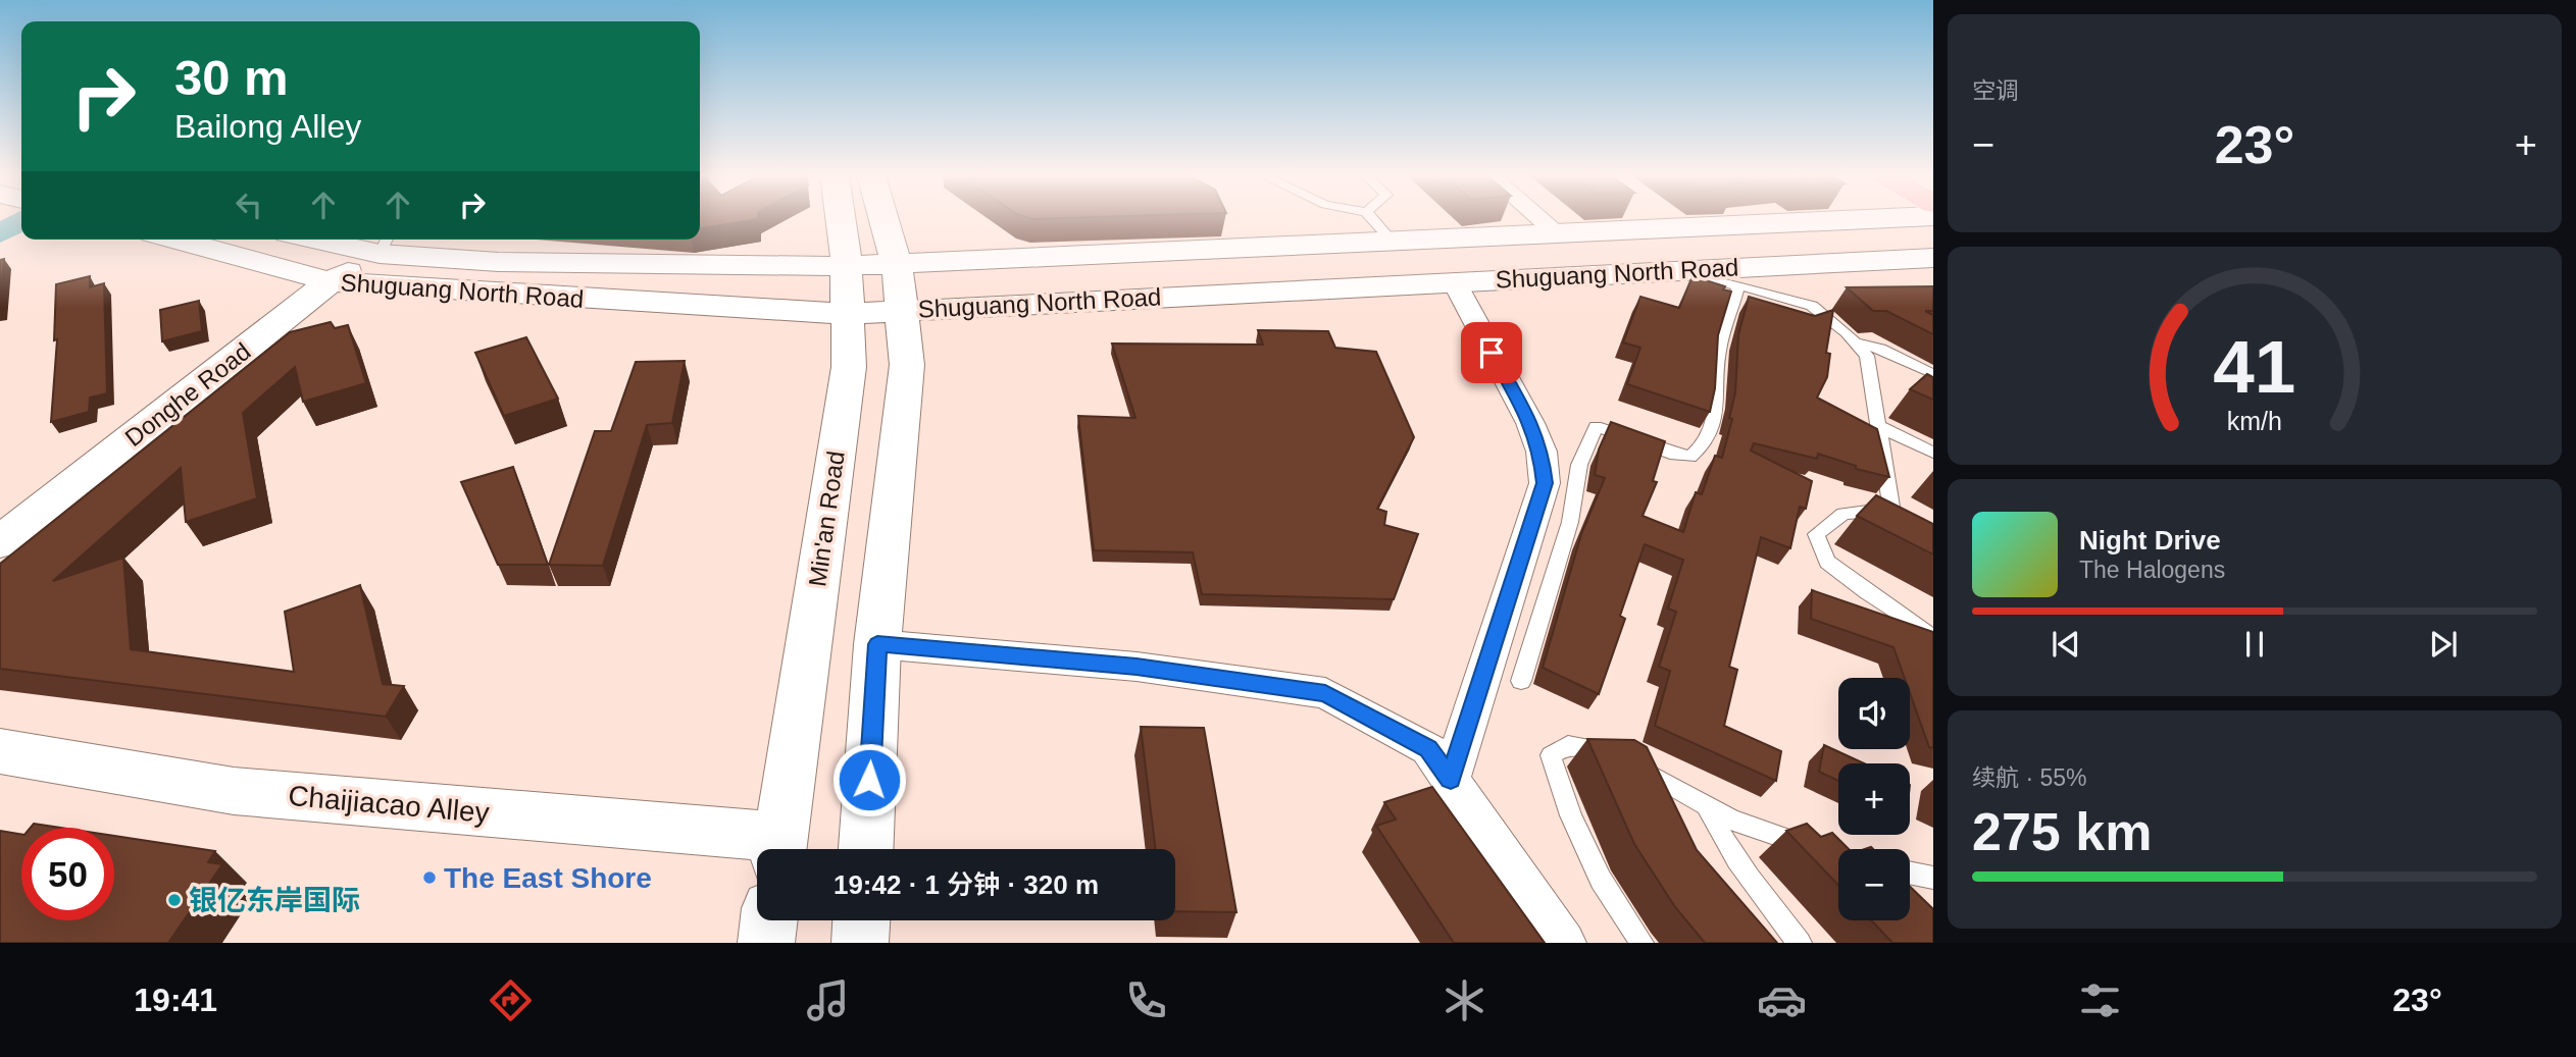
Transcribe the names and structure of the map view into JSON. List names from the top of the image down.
{
  "streets": {
    "main road": [
      "Shuguang North Road",
      "Donghe Road",
      "Min'an Road",
      "Chaijiacao Alley"
    ]
  },
  "crossings": [
    ["Shuguang North Road", "Donghe Road"],
    ["Shuguang North Road", "Min'an Road"],
    ["Min'an Road", "Chaijiacao Alley"]
  ],
  "places": ["The East Shore", "银亿东岸国际"],
  "page": {
    "tile": [
      "空调",
      ["续航 · 55%", "275 km"]
    ],
    "turn": ["30 m", "Bailong Alley"],
    "heat": ["−", "23°", "+"],
    "song": ["Night Drive", "The Halogens"],
    "map_buttons": ["+", "−"],
    "limit": "50",
    "trip": "19:42 · 1 分钟 · 320 m",
    "tabs": ["19:41", "23°"],
    "gauge": ["41", "km/h"]
  }
}
